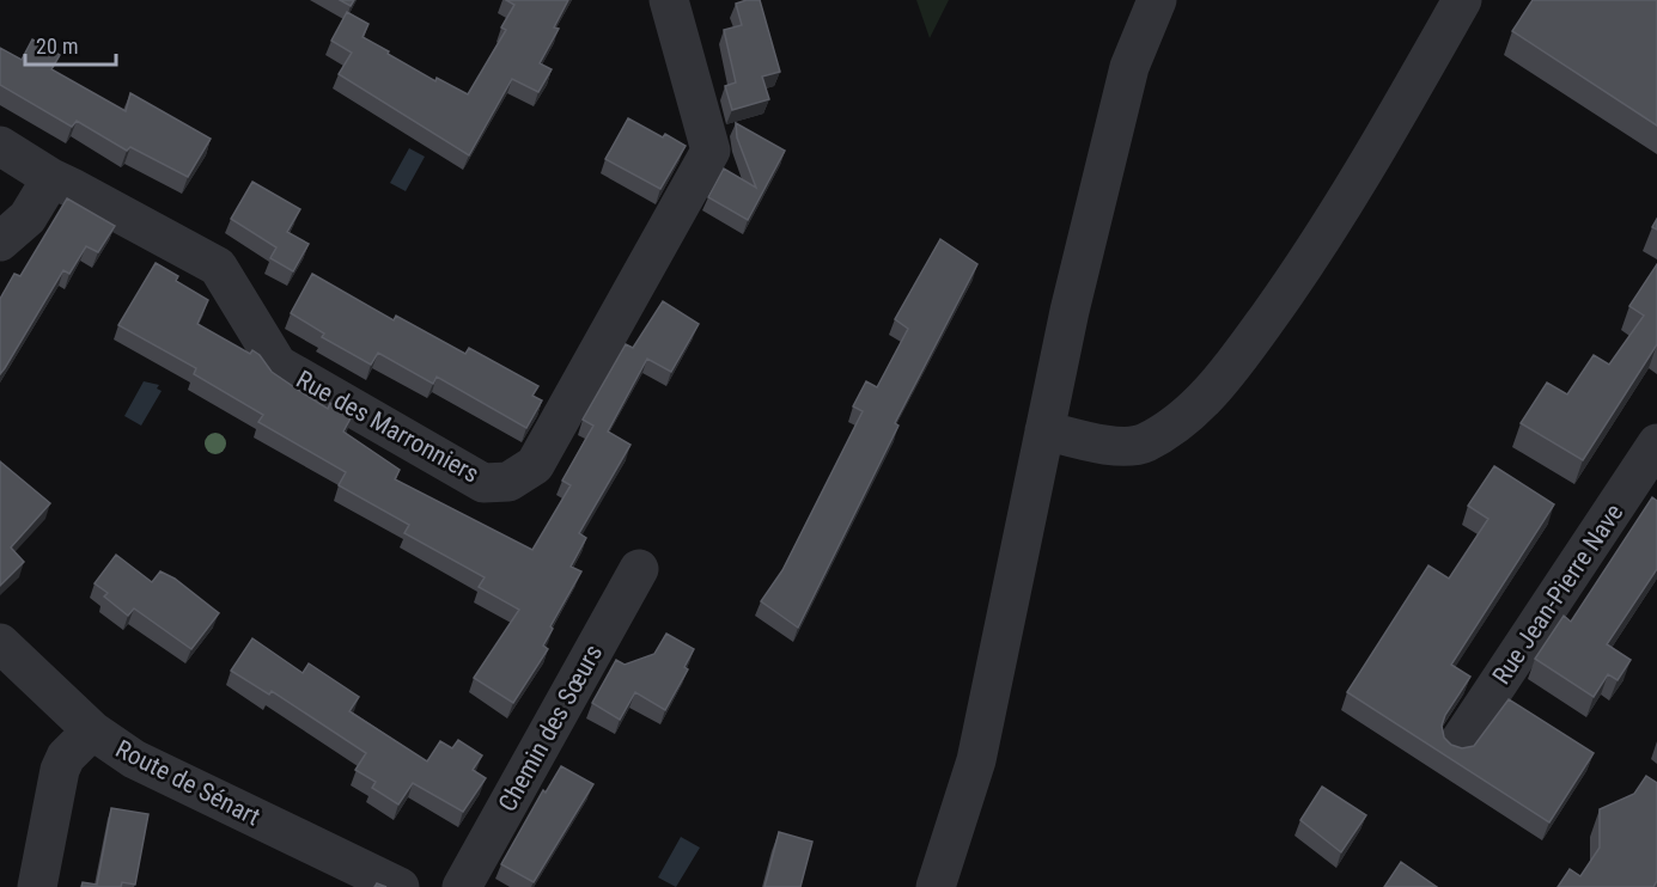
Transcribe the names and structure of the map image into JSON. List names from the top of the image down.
{
  "streets": {
    "street": [
      "Rue des Marronniers",
      "Rue Jean-Pierre Nave",
      "Chemin des Sœurs",
      "Route de Sénart"
    ]
  },
  "scale_bar": "20 m"
}
